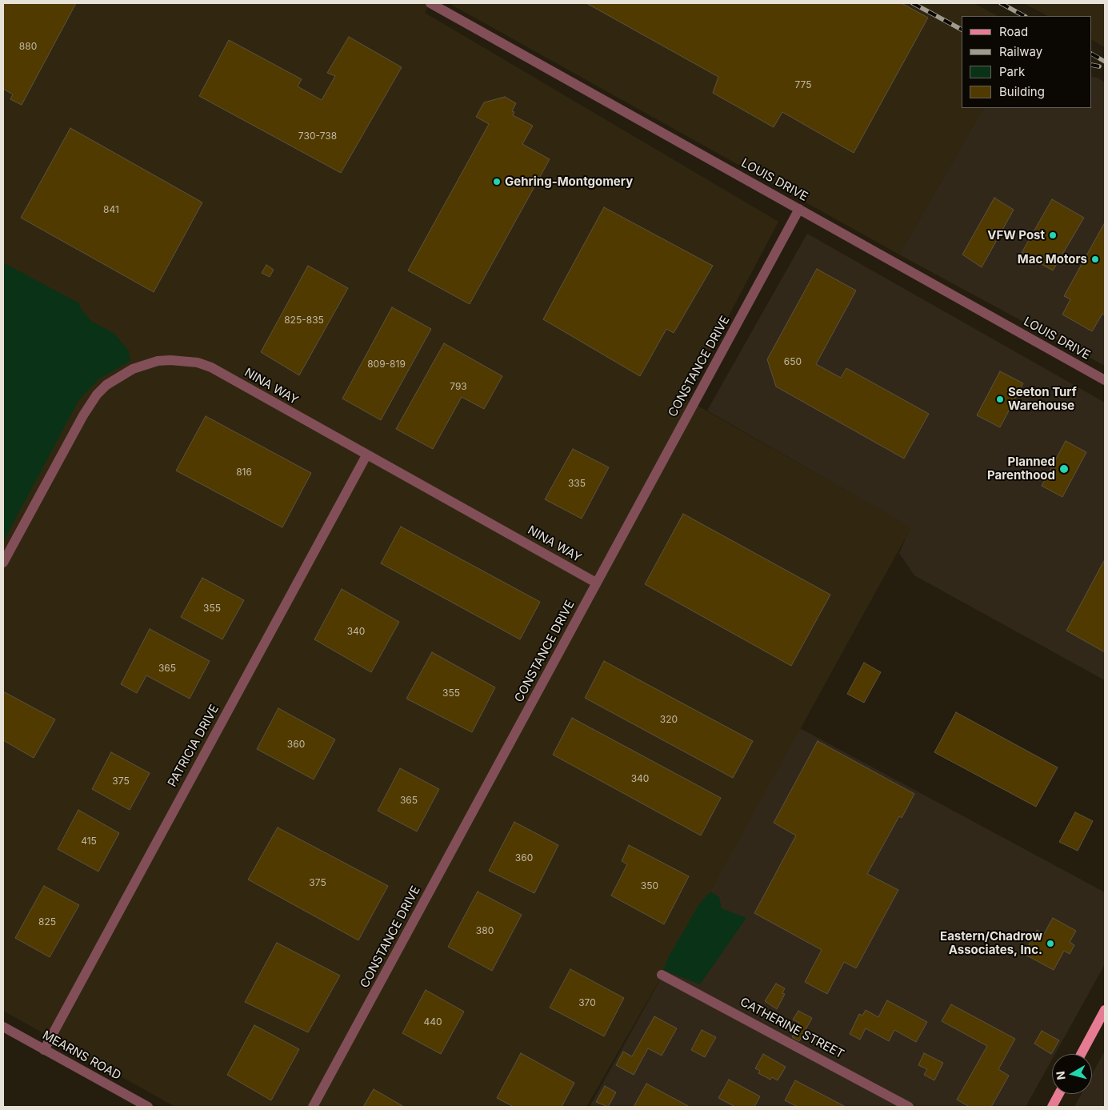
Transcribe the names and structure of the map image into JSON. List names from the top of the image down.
{
  "streets": {
    "street": [
      "LOUIS DRIVE",
      "CONSTANCE DRIVE",
      "NINA WAY",
      "PATRICIA DRIVE",
      "CATHERINE STREET",
      "MEARNS ROAD"
    ]
  },
  "crossings": [
    ["LOUIS DRIVE", "CONSTANCE DRIVE"],
    ["CONSTANCE DRIVE", "NINA WAY"],
    ["NINA WAY", "PATRICIA DRIVE"],
    ["PATRICIA DRIVE", "MEARNS ROAD"]
  ],
  "places": [
    "Gehring-Montgomery",
    "VFW Post",
    "Mac Motors",
    "Seeton Turf Warehouse",
    "Planned Parenthood",
    "Eastern/Chadrow Associates, Inc."
  ],
  "house_numbers": [
    "880",
    "775",
    "730-738",
    "841",
    "825-835",
    "650",
    "809-819",
    "793",
    "816",
    "335",
    "355",
    "340",
    "365",
    "355",
    "320",
    "360",
    "340",
    "375",
    "365",
    "415",
    "360",
    "375",
    "350",
    "825",
    "380",
    "370",
    "440"
  ],
  "legend": [
    "Road",
    "Railway",
    "Park",
    "Building"
  ],
  "north": "left"
}
